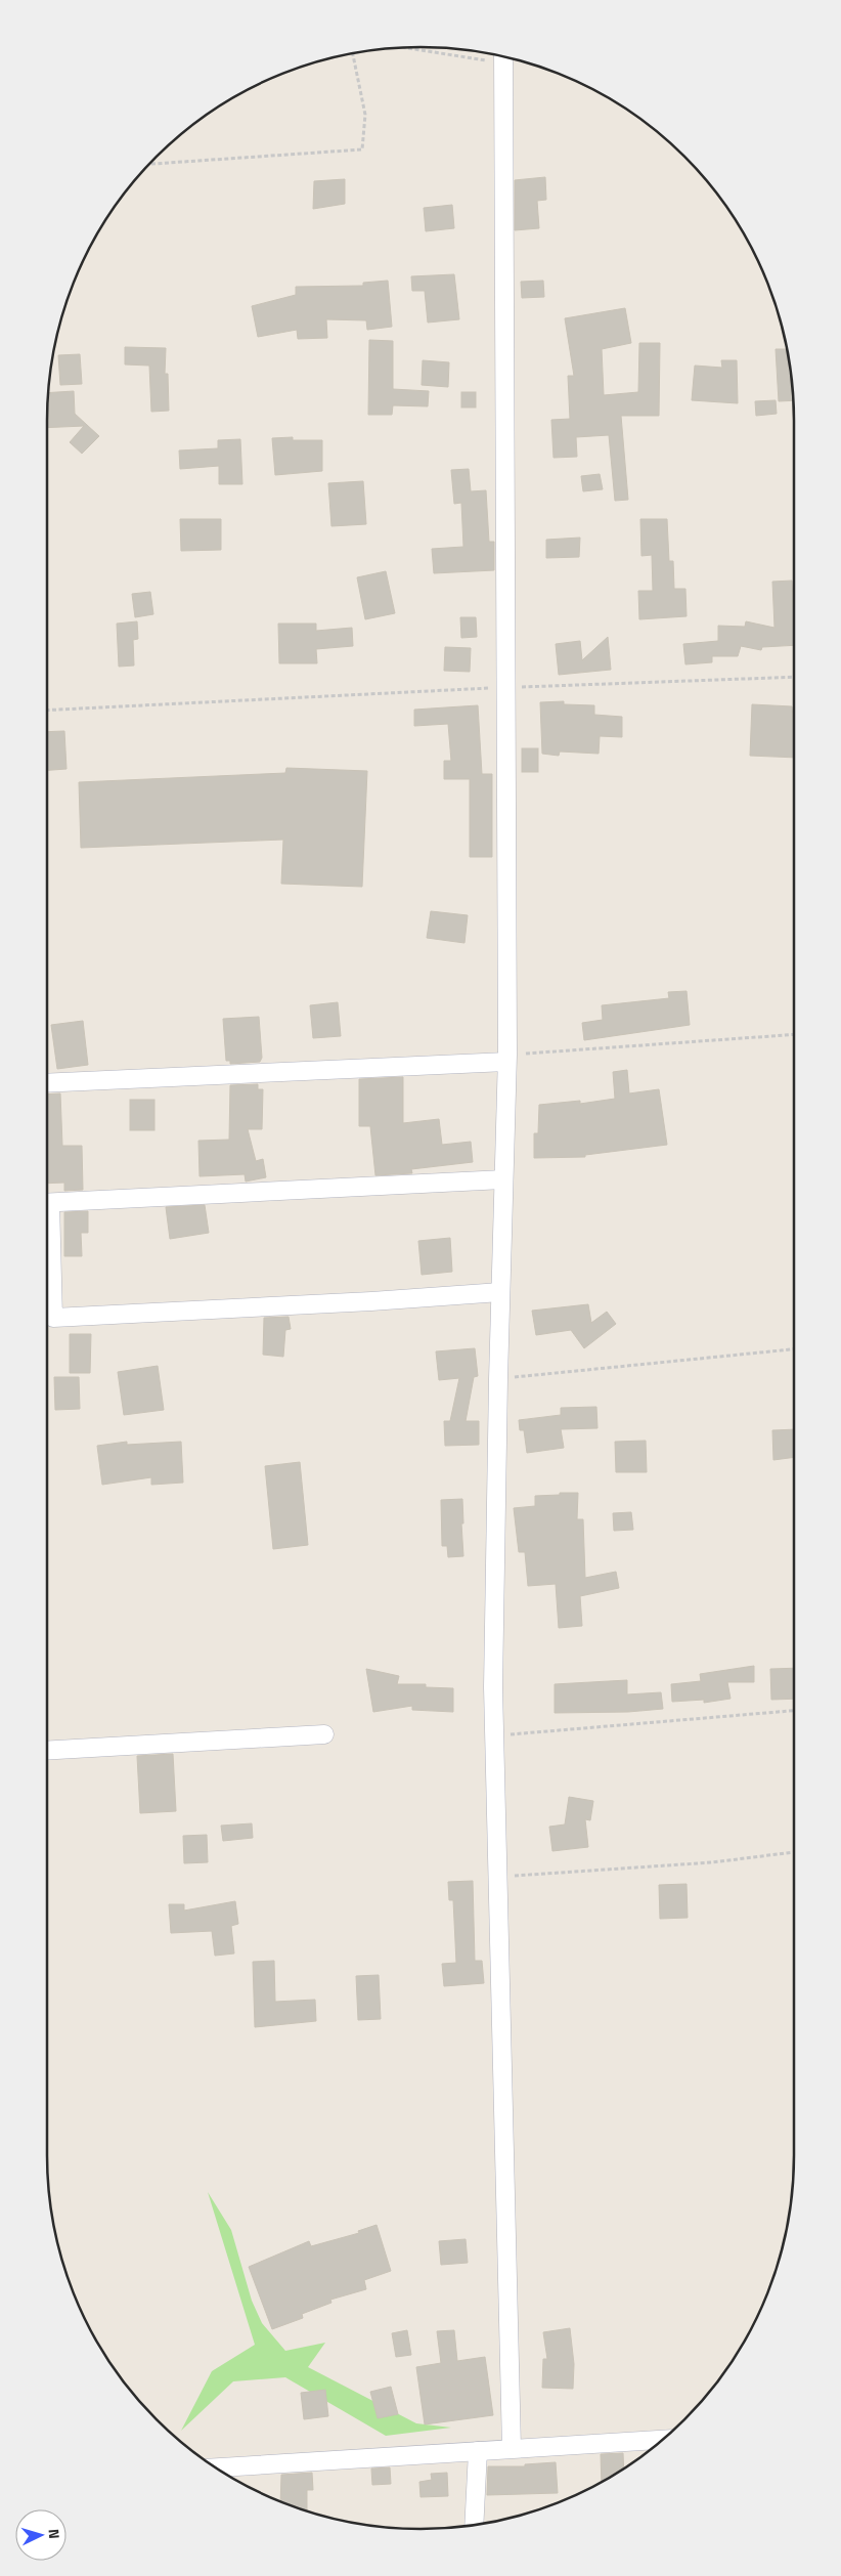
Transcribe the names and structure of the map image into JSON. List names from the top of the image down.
{
  "north": "right"
}
